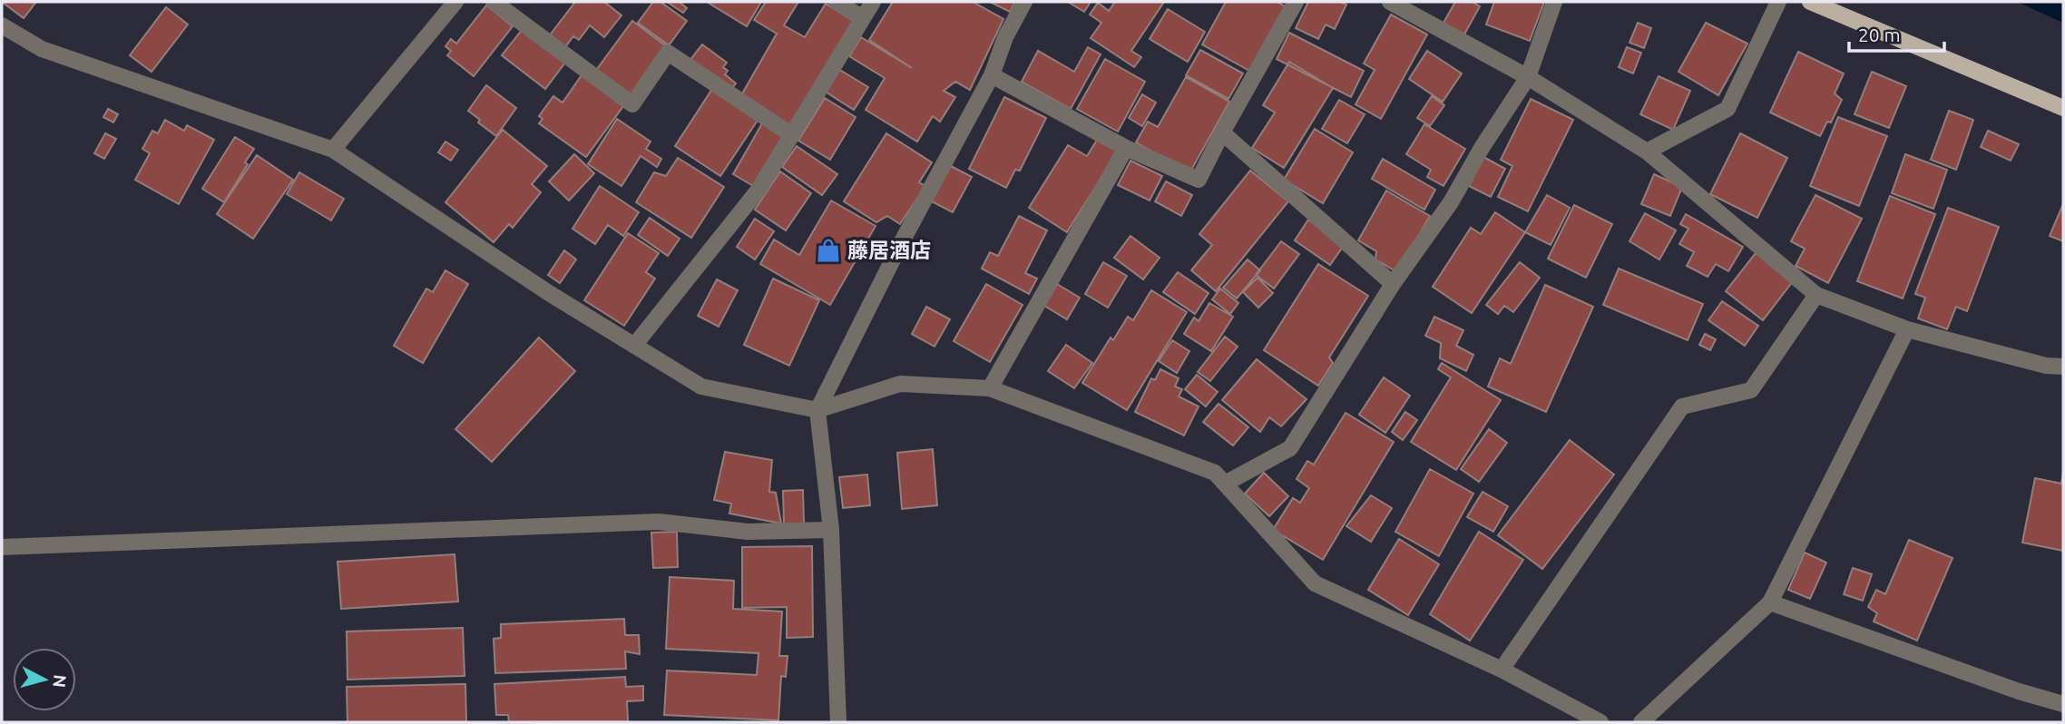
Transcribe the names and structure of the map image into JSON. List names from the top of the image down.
{
  "places": {
    "shop": ["藤居酒店"]
  },
  "scale_bar": "20 m",
  "north": "right"
}
